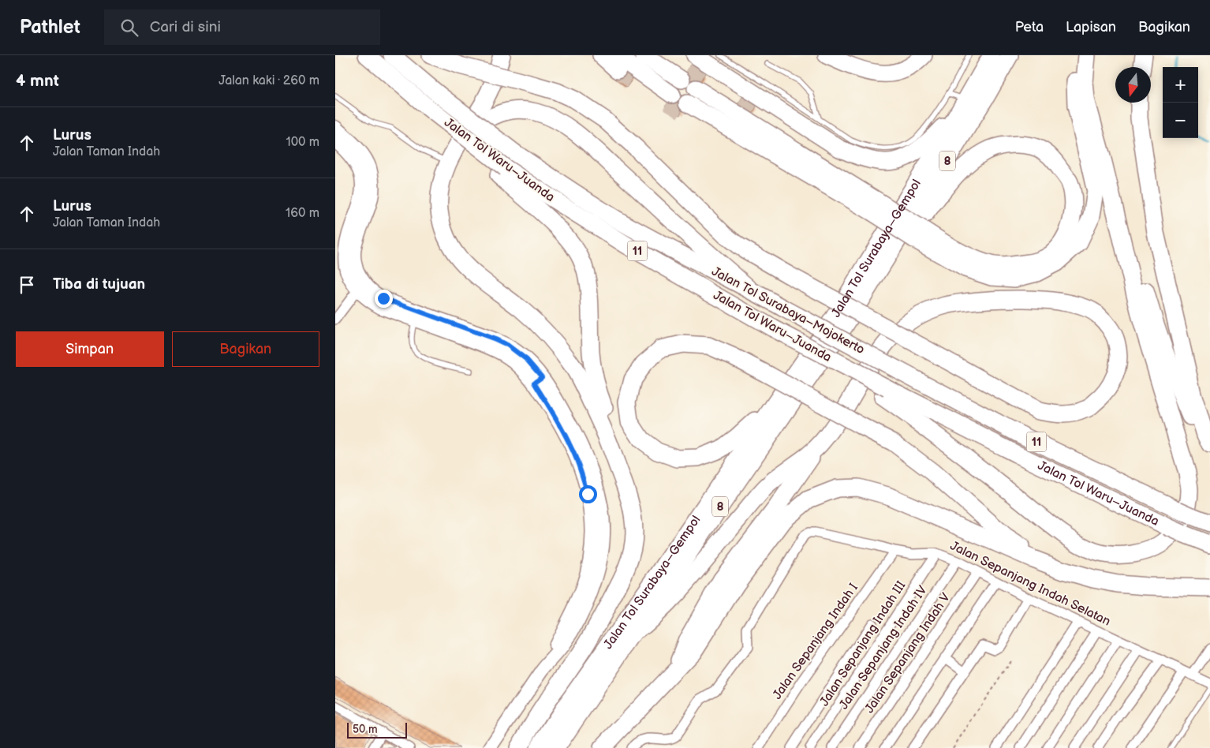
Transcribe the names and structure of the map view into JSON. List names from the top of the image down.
{
  "streets": {
    "highway": [
      "Jalan Tol Waru–Juanda",
      "8",
      "Jalan Tol Surabaya–Gempol",
      "11",
      "Jalan Tol Surabaya–Mojokerto"
    ],
    "street": [
      "Jalan Sepanjang Indah Selatan",
      "Jalan Sepanjang Indah I",
      "Jalan Sepanjang Indah III",
      "Jalan Sepanjang Indah IV",
      "Jalan Sepanjang Indah V"
    ]
  },
  "crossings": [
    ["Jalan Sepanjang Indah Selatan", "Jalan Sepanjang Indah I"],
    ["Jalan Sepanjang Indah Selatan", "Jalan Sepanjang Indah III"],
    ["Jalan Sepanjang Indah Selatan", "Jalan Sepanjang Indah IV"],
    ["Jalan Sepanjang Indah Selatan", "Jalan Sepanjang Indah V"]
  ],
  "scale_bar": "50 m",
  "north": "bottom",
  "page": {
    "header": "Pathlet",
    "search": "Cari di sini",
    "nav": ["Peta", "Lapisan", "Bagikan"],
    "heading": ["4 mnt", "Jalan kaki · 260 m"],
    "map_buttons": ["+", "−"],
    "list": [
      ["Lurus", "Jalan Taman Indah", "100 m"],
      ["Lurus", "Jalan Taman Indah", "160 m"],
      "Tiba di tujuan"
    ],
    "buttons": ["Simpan", "Bagikan"],
    "scale": "50 m"
  }
}
